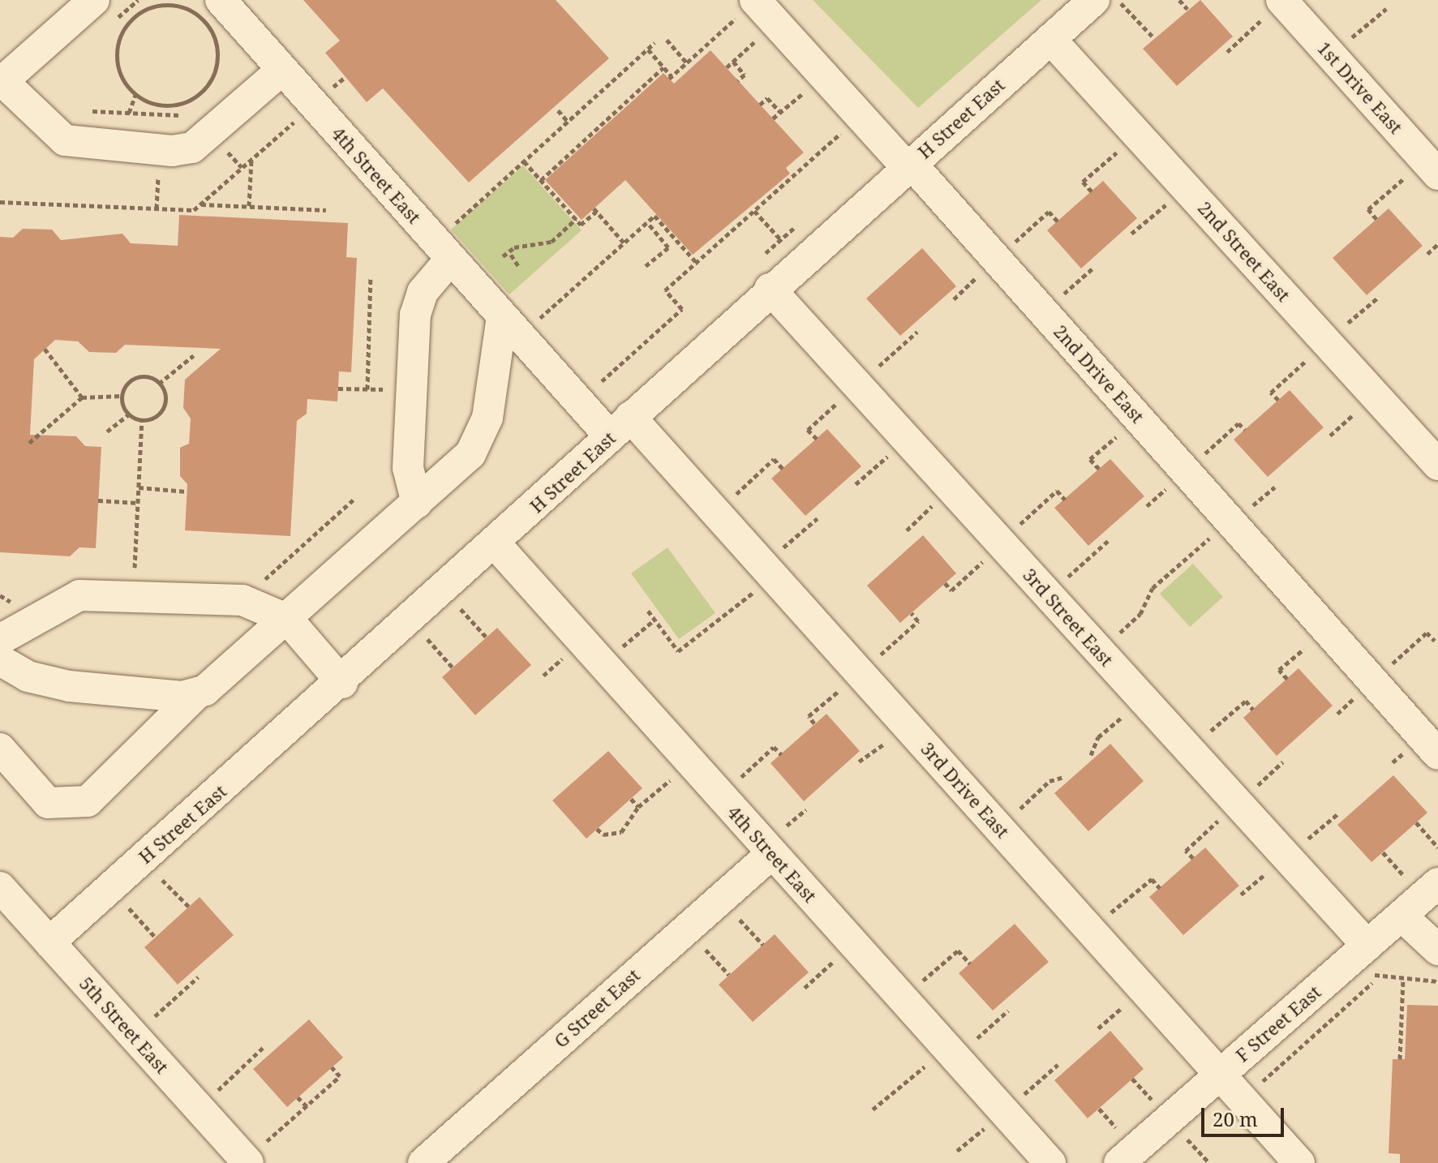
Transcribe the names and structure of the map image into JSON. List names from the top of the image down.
{
  "streets": {
    "street": [
      "1st Drive East",
      "H Street East",
      "4th Street East",
      "2nd Street East",
      "2nd Drive East",
      "3rd Street East",
      "3rd Drive East",
      "G Street East",
      "F Street East",
      "5th Street East"
    ]
  },
  "crossings": [
    ["H Street East", "4th Street East"],
    ["H Street East", "2nd Street East"],
    ["H Street East", "2nd Drive East"],
    ["H Street East", "3rd Street East"],
    ["H Street East", "3rd Drive East"],
    ["H Street East", "5th Street East"],
    ["4th Street East", "3rd Drive East"],
    ["4th Street East", "G Street East"],
    ["3rd Street East", "F Street East"],
    ["3rd Drive East", "F Street East"]
  ],
  "scale_bar": "20 m"
}
